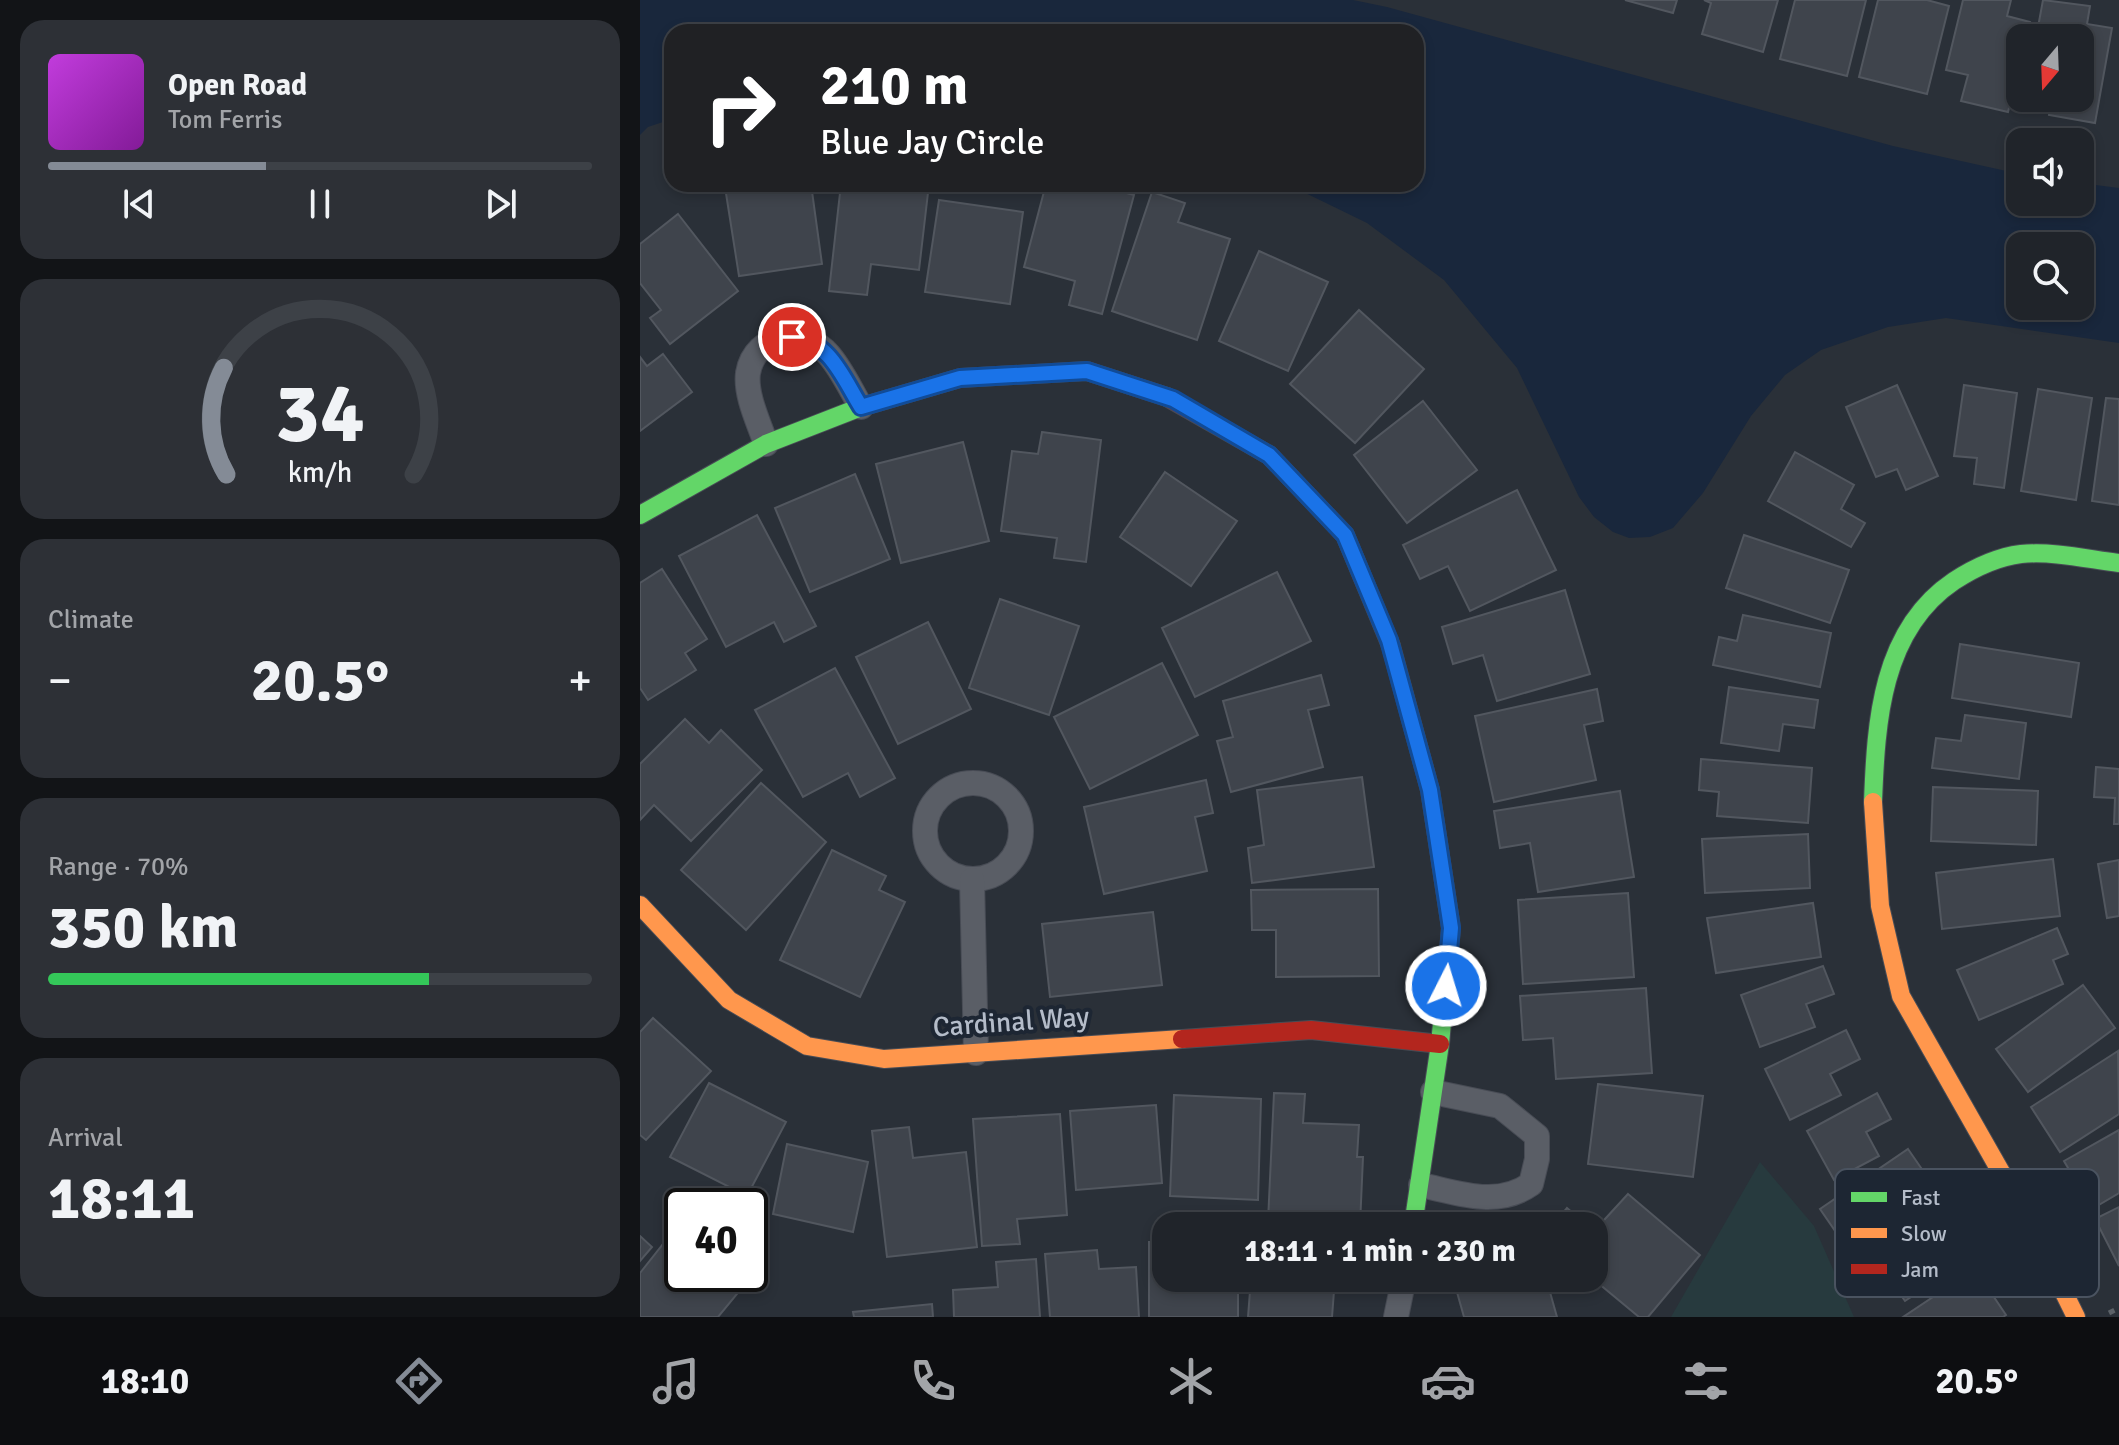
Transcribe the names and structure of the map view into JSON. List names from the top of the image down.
{
  "streets": {
    "street": ["Cardinal Way"]
  },
  "legend": ["Fast", "Slow", "Jam"],
  "north": "bottom",
  "page": {
    "turn": ["210 m", "Blue Jay Circle"],
    "song": ["Open Road", "Tom Ferris"],
    "tile": [
      "Climate",
      ["Range · 70%", "350 km"],
      ["Arrival", "18:11"]
    ],
    "heat": ["−", "20.5°", "+"],
    "limit": "40",
    "trip": "18:11 · 1 min · 230 m",
    "tabs": ["18:10", "20.5°"],
    "gauge": ["34", "km/h"]
  }
}
